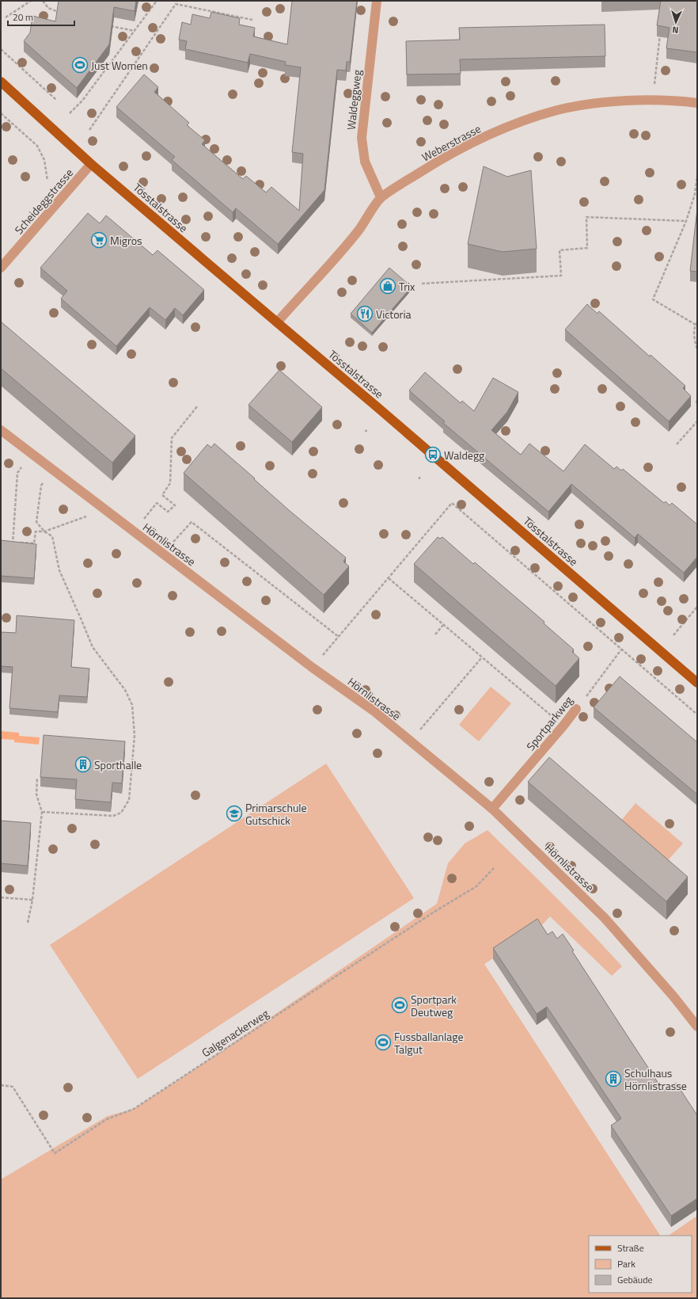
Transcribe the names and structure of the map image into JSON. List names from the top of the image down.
{
  "streets": {
    "main road": ["Tösstalstrasse"],
    "street": [
      "Waldeggweg",
      "Weberstrasse",
      "Scheideggstrasse",
      "Hörnlistrasse",
      "Sportparkweg"
    ],
    "path": ["Galgenackerweg"]
  },
  "crossings": [
    ["Waldeggweg", "Weberstrasse"],
    ["Weberstrasse", "Tösstalstrasse"],
    ["Scheideggstrasse", "Tösstalstrasse"],
    ["Hörnlistrasse", "Sportparkweg"]
  ],
  "places": {
    "sports": ["Just Women", "Sportpark Deutweg", "Fussballanlage Talgut"],
    "supermarket": ["Migros"],
    "shop": ["Trix"],
    "restaurant": ["Victoria"],
    "bus stop": ["Waldegg"],
    "building": ["Sporthalle", "Schulhaus Hörnlistrasse"],
    "school or university": ["Primarschule Gutschick"]
  },
  "legend": ["Straße", "Park", "Gebäude"],
  "scale_bar": "20 m",
  "north": "bottom"
}
